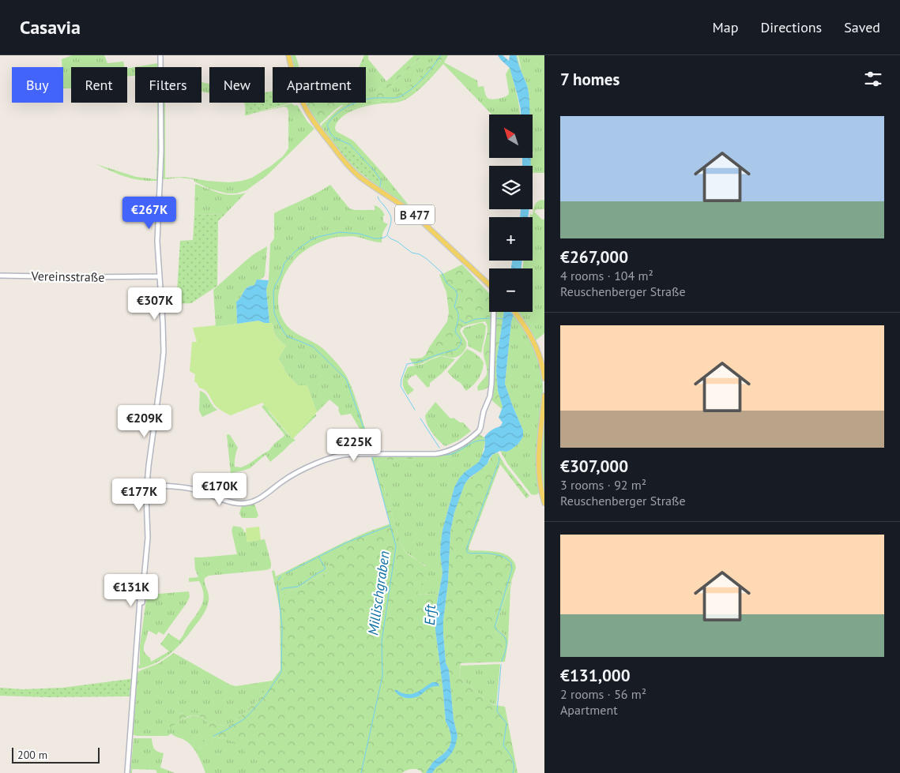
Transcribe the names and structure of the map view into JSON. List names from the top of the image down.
{
  "streets": {
    "main road": ["B 477", "Vereinsstraße"]
  },
  "water": ["Millischgraben", "Erft"],
  "scale_bar": "200 m",
  "north": "top left",
  "page": {
    "header": "Casavia",
    "nav": ["Map", "Directions", "Saved"],
    "heading": "7 homes",
    "chip": [
      "Buy",
      "Rent",
      "Filters",
      "New",
      "Apartment"
    ],
    "list": [
      {
        "name": "€267,000",
        "note": "4 rooms · 104 m² · Reuschenberger Straße"
      },
      {
        "name": "€307,000",
        "note": "3 rooms · 92 m² · Reuschenberger Straße"
      },
      {
        "name": "€131,000",
        "note": "2 rooms · 56 m² · Apartment"
      }
    ],
    "map_buttons": ["+", "−"],
    "price": [
      "€267K",
      "€307K",
      "€209K",
      "€225K",
      "€170K",
      "€177K",
      "€131K"
    ],
    "scale": "200 m"
  }
}
